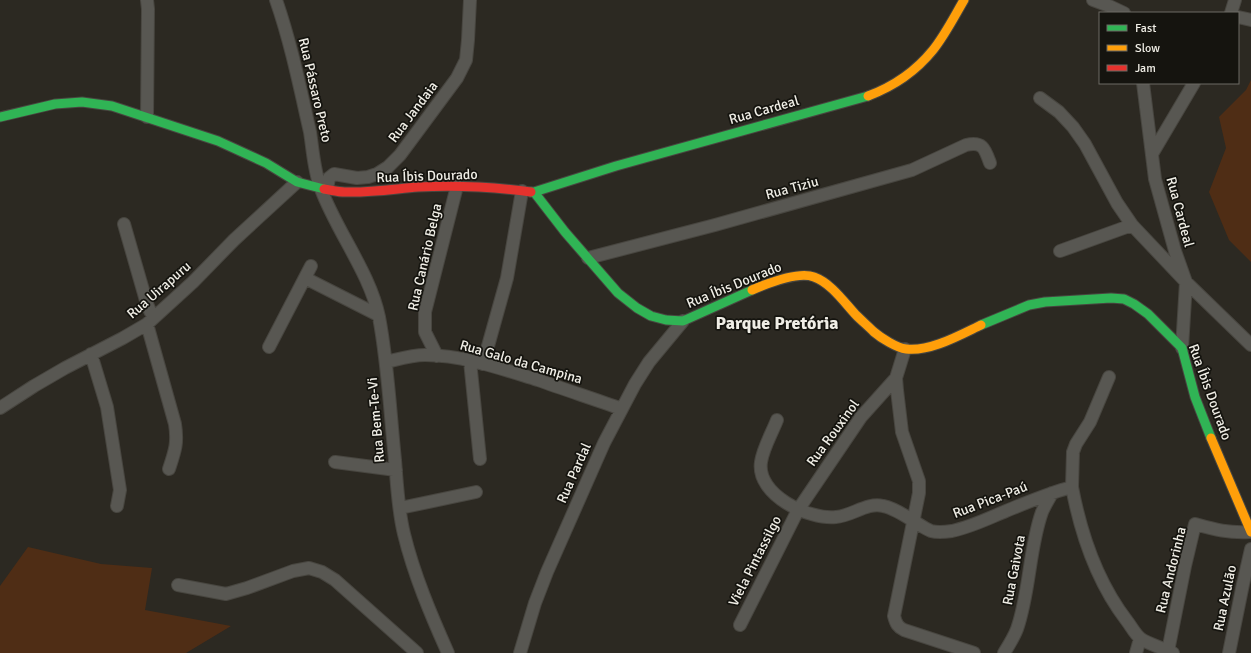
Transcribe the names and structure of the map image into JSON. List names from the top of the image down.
{
  "streets": {
    "street": [
      "Rua Pássaro Preto",
      "Rua Cardeal",
      "Rua Jandaia",
      "Rua Íbis Dourado",
      "Rua Tiziu",
      "Rua Canário Belga",
      "Rua Uirapuru",
      "Rua Galo da Campina",
      "Rua Bem-Te-Vi",
      "Rua Rouxinol",
      "Rua Pardal",
      "Rua Pica-Paú",
      "Viela Pintassilgo",
      "Rua Gaivota",
      "Rua Andorinha",
      "Rua Azulão"
    ]
  },
  "crossings": [
    ["Rua Pássaro Preto", "Rua Jandaia"],
    ["Rua Pássaro Preto", "Rua Íbis Dourado"],
    ["Rua Pássaro Preto", "Rua Bem-Te-Vi"],
    ["Rua Cardeal", "Rua Íbis Dourado"],
    ["Rua Jandaia", "Rua Íbis Dourado"],
    ["Rua Jandaia", "Rua Bem-Te-Vi"],
    ["Rua Íbis Dourado", "Rua Tiziu"],
    ["Rua Íbis Dourado", "Rua Canário Belga"],
    ["Rua Íbis Dourado", "Rua Uirapuru"],
    ["Rua Íbis Dourado", "Rua Bem-Te-Vi"],
    ["Rua Íbis Dourado", "Rua Pardal"],
    ["Rua Íbis Dourado", "Rua Andorinha"],
    ["Rua Canário Belga", "Rua Galo da Campina"],
    ["Rua Galo da Campina", "Rua Bem-Te-Vi"],
    ["Rua Galo da Campina", "Rua Pardal"],
    ["Rua Rouxinol", "Rua Pica-Paú"],
    ["Rua Rouxinol", "Viela Pintassilgo"],
    ["Rua Pica-Paú", "Viela Pintassilgo"],
    ["Rua Pica-Paú", "Rua Gaivota"]
  ],
  "districts": ["Parque Pretória"],
  "legend": ["Fast", "Slow", "Jam"]
}
